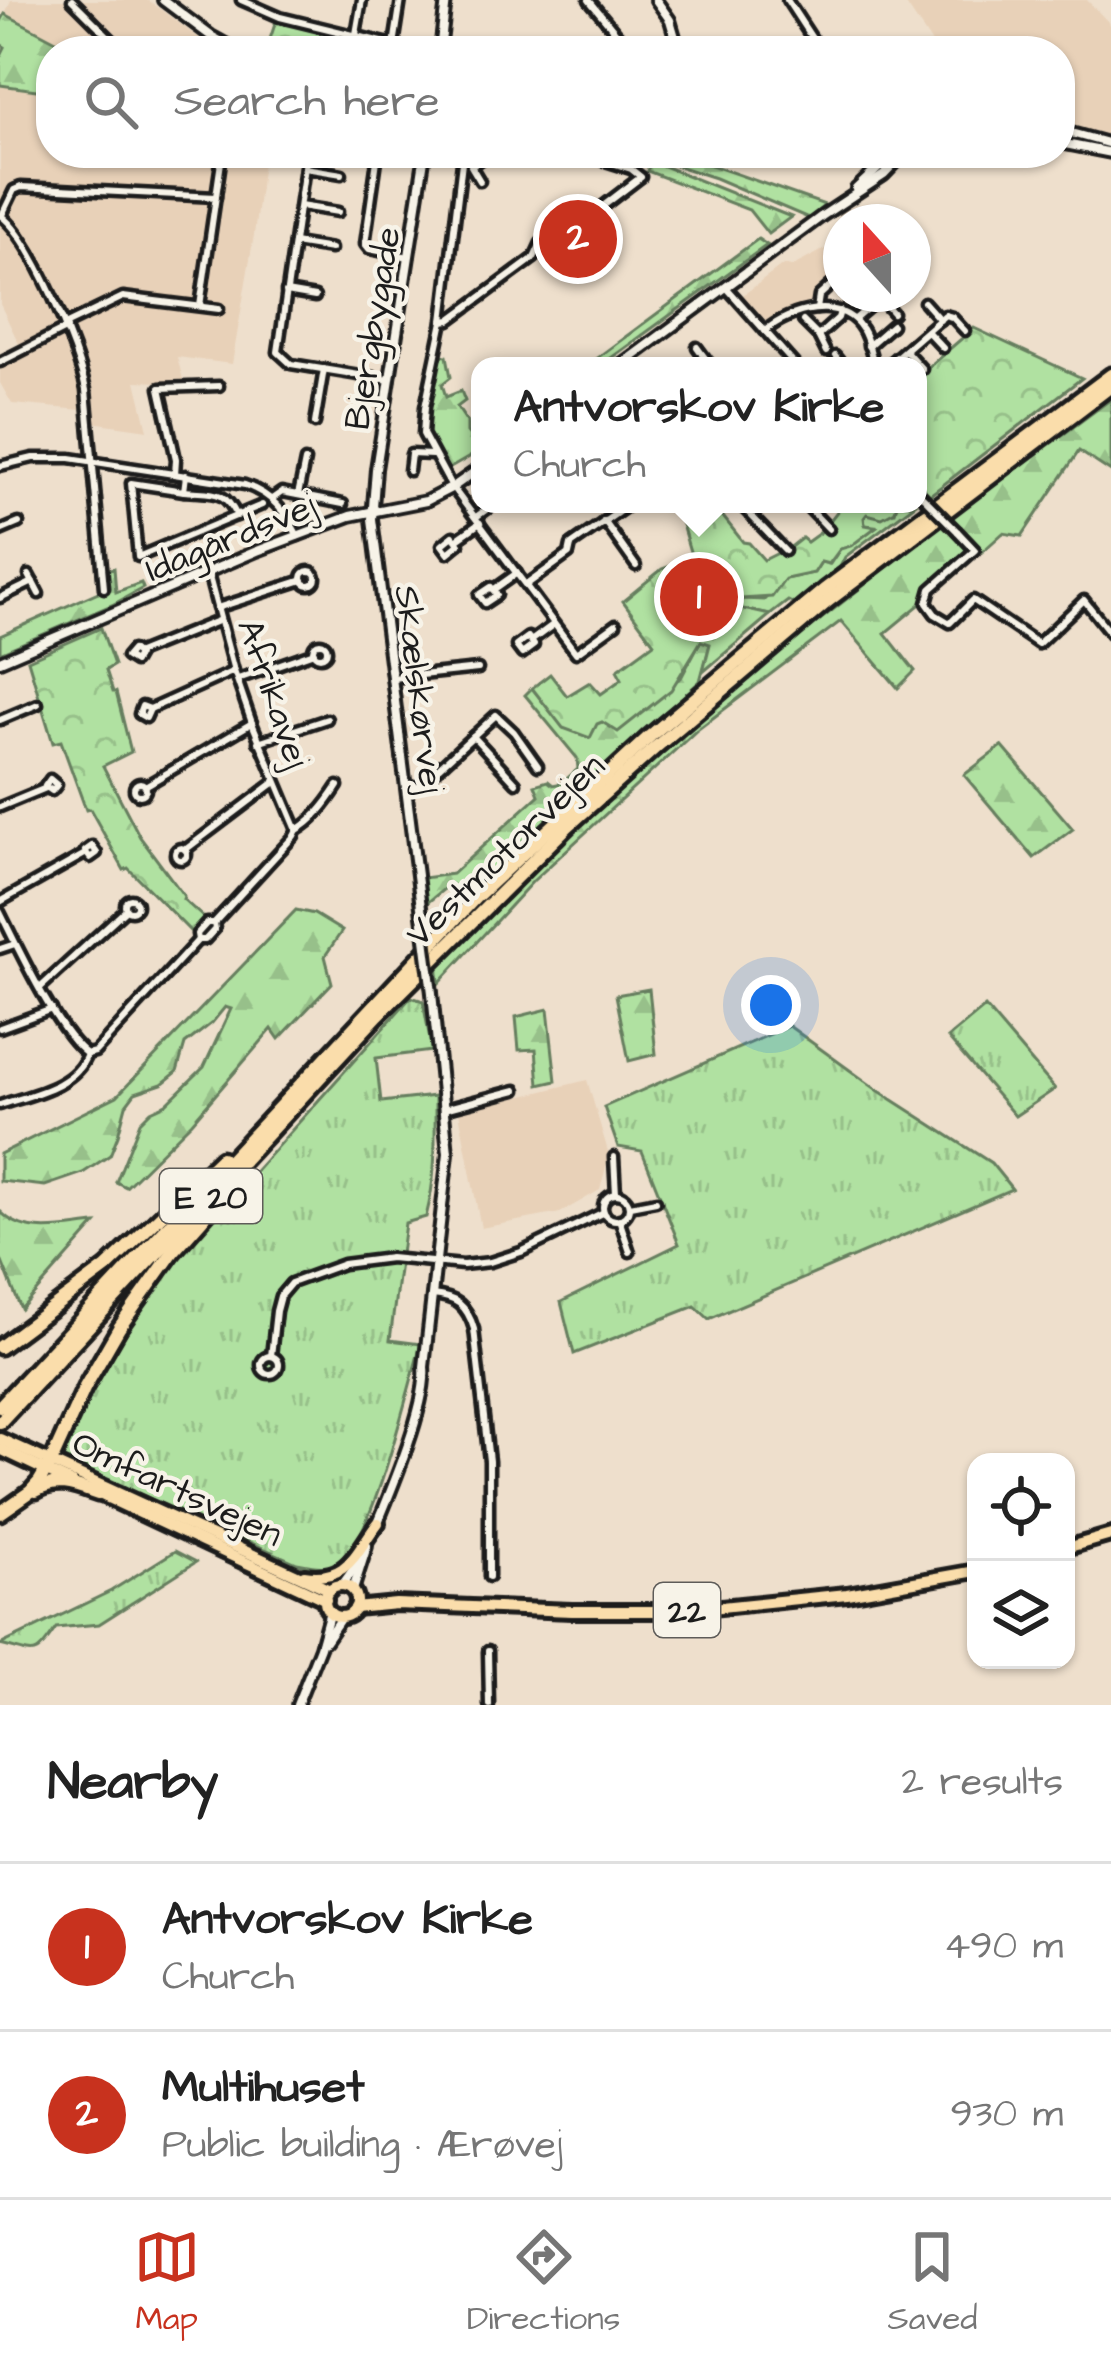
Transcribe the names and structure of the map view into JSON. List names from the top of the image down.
{
  "streets": {
    "highway": ["Vestmotorvejen", "E 20"],
    "main road": ["Omfartsvejen", "22"],
    "street": [
      "Bjergbygade",
      "Idagårdsvej",
      "Skælskørvej",
      "Afrikavej"
    ]
  },
  "crossings": [
    ["Bjergbygade", "Idagårdsvej"],
    ["Bjergbygade", "Skælskørvej"],
    ["Idagårdsvej", "Skælskørvej"],
    ["Idagårdsvej", "Afrikavej"]
  ],
  "north": "top",
  "page": {
    "search": "Search here",
    "pins": ["2", "1"],
    "popup": ["Antvorskov Kirke", "Church"],
    "heading": ["Nearby", "2 results"],
    "list": [
      {
        "mark": "1",
        "name": "Antvorskov Kirke",
        "note": "Church",
        "value": "490 m"
      },
      {
        "mark": "2",
        "name": "Multihuset",
        "note": "Public building · Ærøvej",
        "value": "930 m"
      }
    ],
    "nav": ["Map", "Directions", "Saved"]
  }
}
